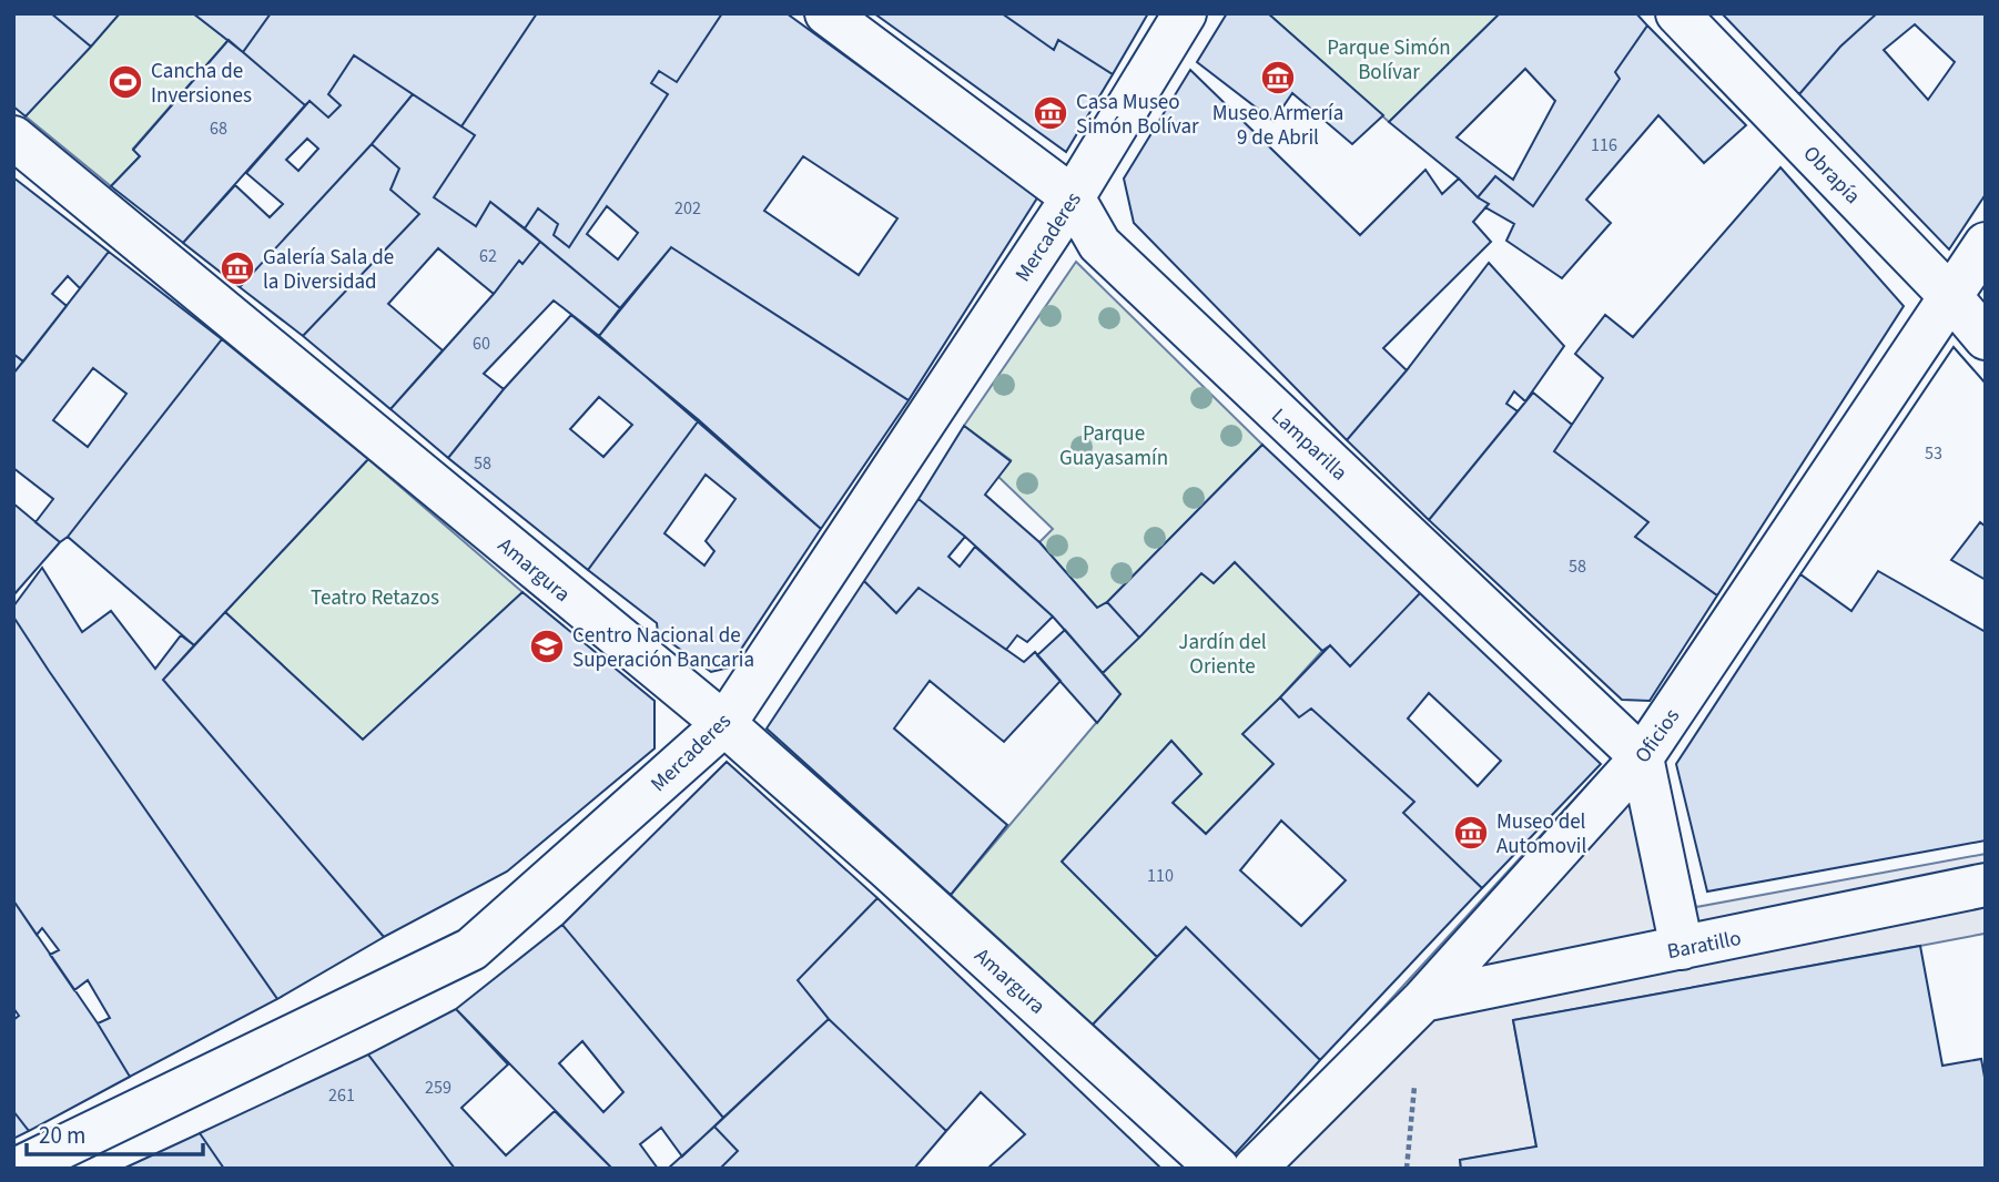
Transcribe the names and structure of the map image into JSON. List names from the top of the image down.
{
  "streets": {
    "street": [
      "Obrapía",
      "Mercaderes",
      "Lamparilla",
      "Amargura",
      "Oficios",
      "Baratillo"
    ]
  },
  "crossings": [
    ["Obrapía", "Oficios"],
    ["Mercaderes", "Lamparilla"],
    ["Mercaderes", "Amargura"],
    ["Lamparilla", "Oficios"],
    ["Oficios", "Baratillo"]
  ],
  "parks": [
    "Parque Simón Bolívar",
    "Parque Guayasamín",
    "Teatro Retazos",
    "Jardín del Oriente"
  ],
  "places": {
    "museum": [
      "Museo Armería 9 de Abril",
      "Casa Museo Simón Bolívar",
      "Galería Sala de la Diversidad",
      "Museo del Automovil"
    ],
    "sports": ["Cancha de Inversiones"],
    "school or university": ["Centro Nacional de Superación Bancaria"]
  },
  "house_numbers": [
    "68",
    "116",
    "202",
    "62",
    "60",
    "53",
    "58",
    "58",
    "110",
    "259",
    "261"
  ],
  "scale_bar": "20 m"
}
